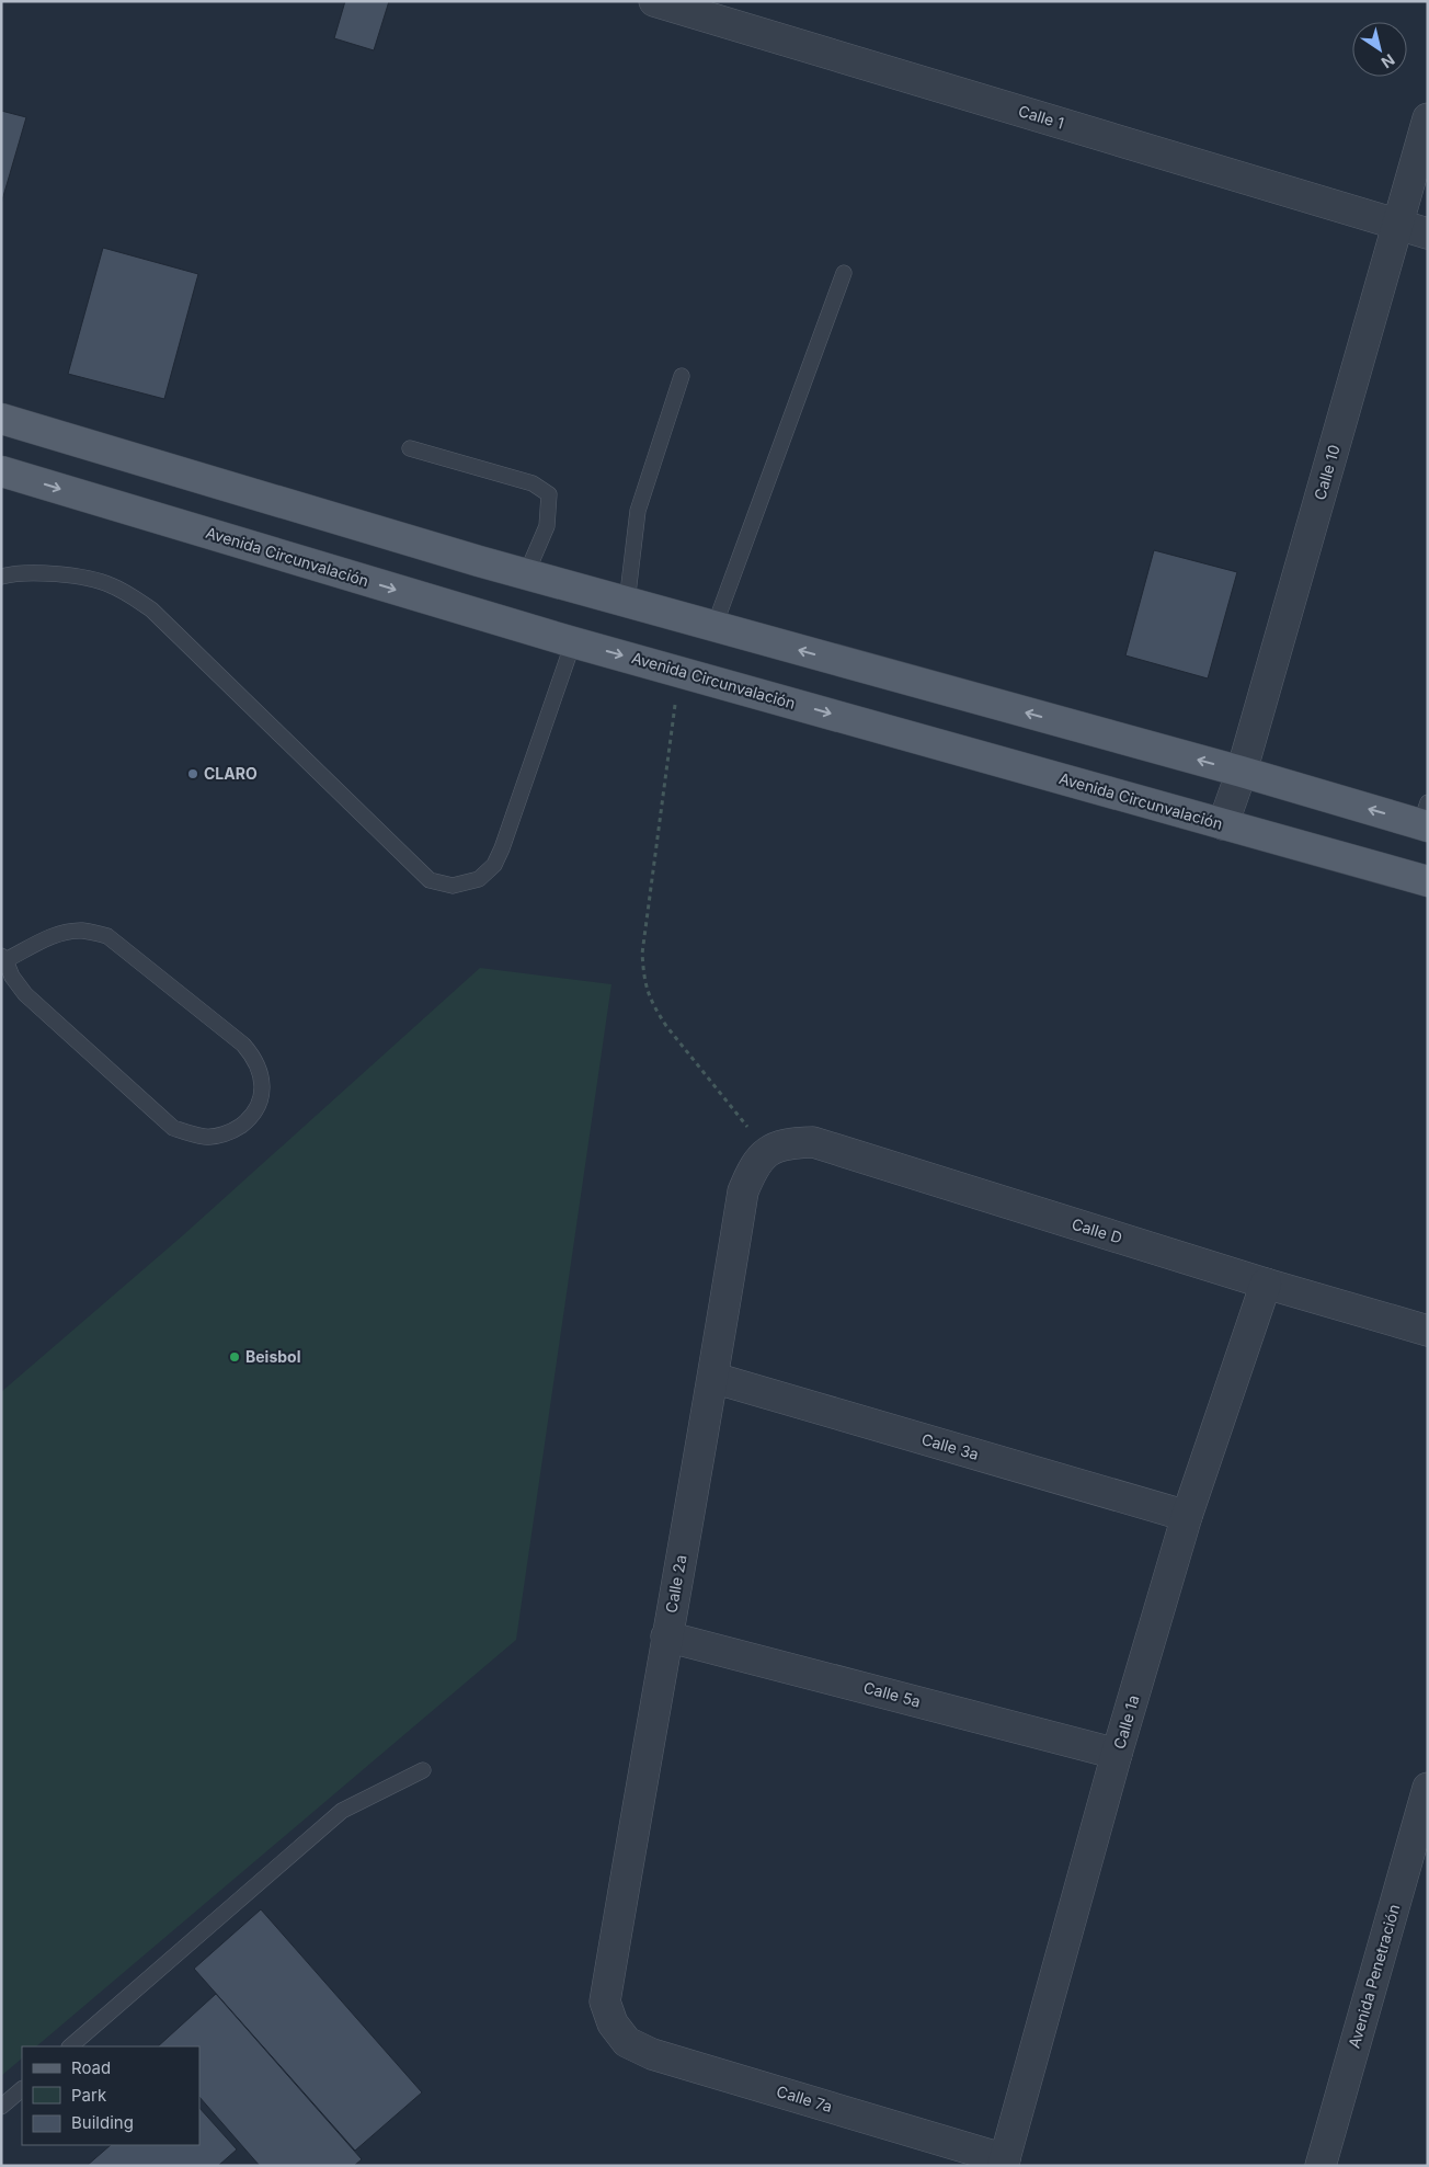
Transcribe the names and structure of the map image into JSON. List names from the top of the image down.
{
  "streets": {
    "main road": ["Avenida Circunvalación"],
    "street": [
      "Calle 1",
      "Calle 10",
      "Calle D",
      "Calle 3a",
      "Calle 2a",
      "Calle 5a",
      "Calle 1a",
      "Avenida Penetración",
      "Calle 7a"
    ]
  },
  "crossings": [
    ["Calle 1", "Calle 10"],
    ["Calle 10", "Avenida Circunvalación"],
    ["Calle D", "Calle 2a"],
    ["Calle D", "Calle 1a"],
    ["Calle 3a", "Calle 2a"],
    ["Calle 3a", "Calle 1a"],
    ["Calle 2a", "Calle 5a"],
    ["Calle 2a", "Calle 7a"],
    ["Calle 5a", "Calle 1a"],
    ["Calle 1a", "Calle 7a"]
  ],
  "places": ["CLARO", "Beisbol"],
  "legend": ["Road", "Park", "Building"],
  "north": "bottom right"
}
